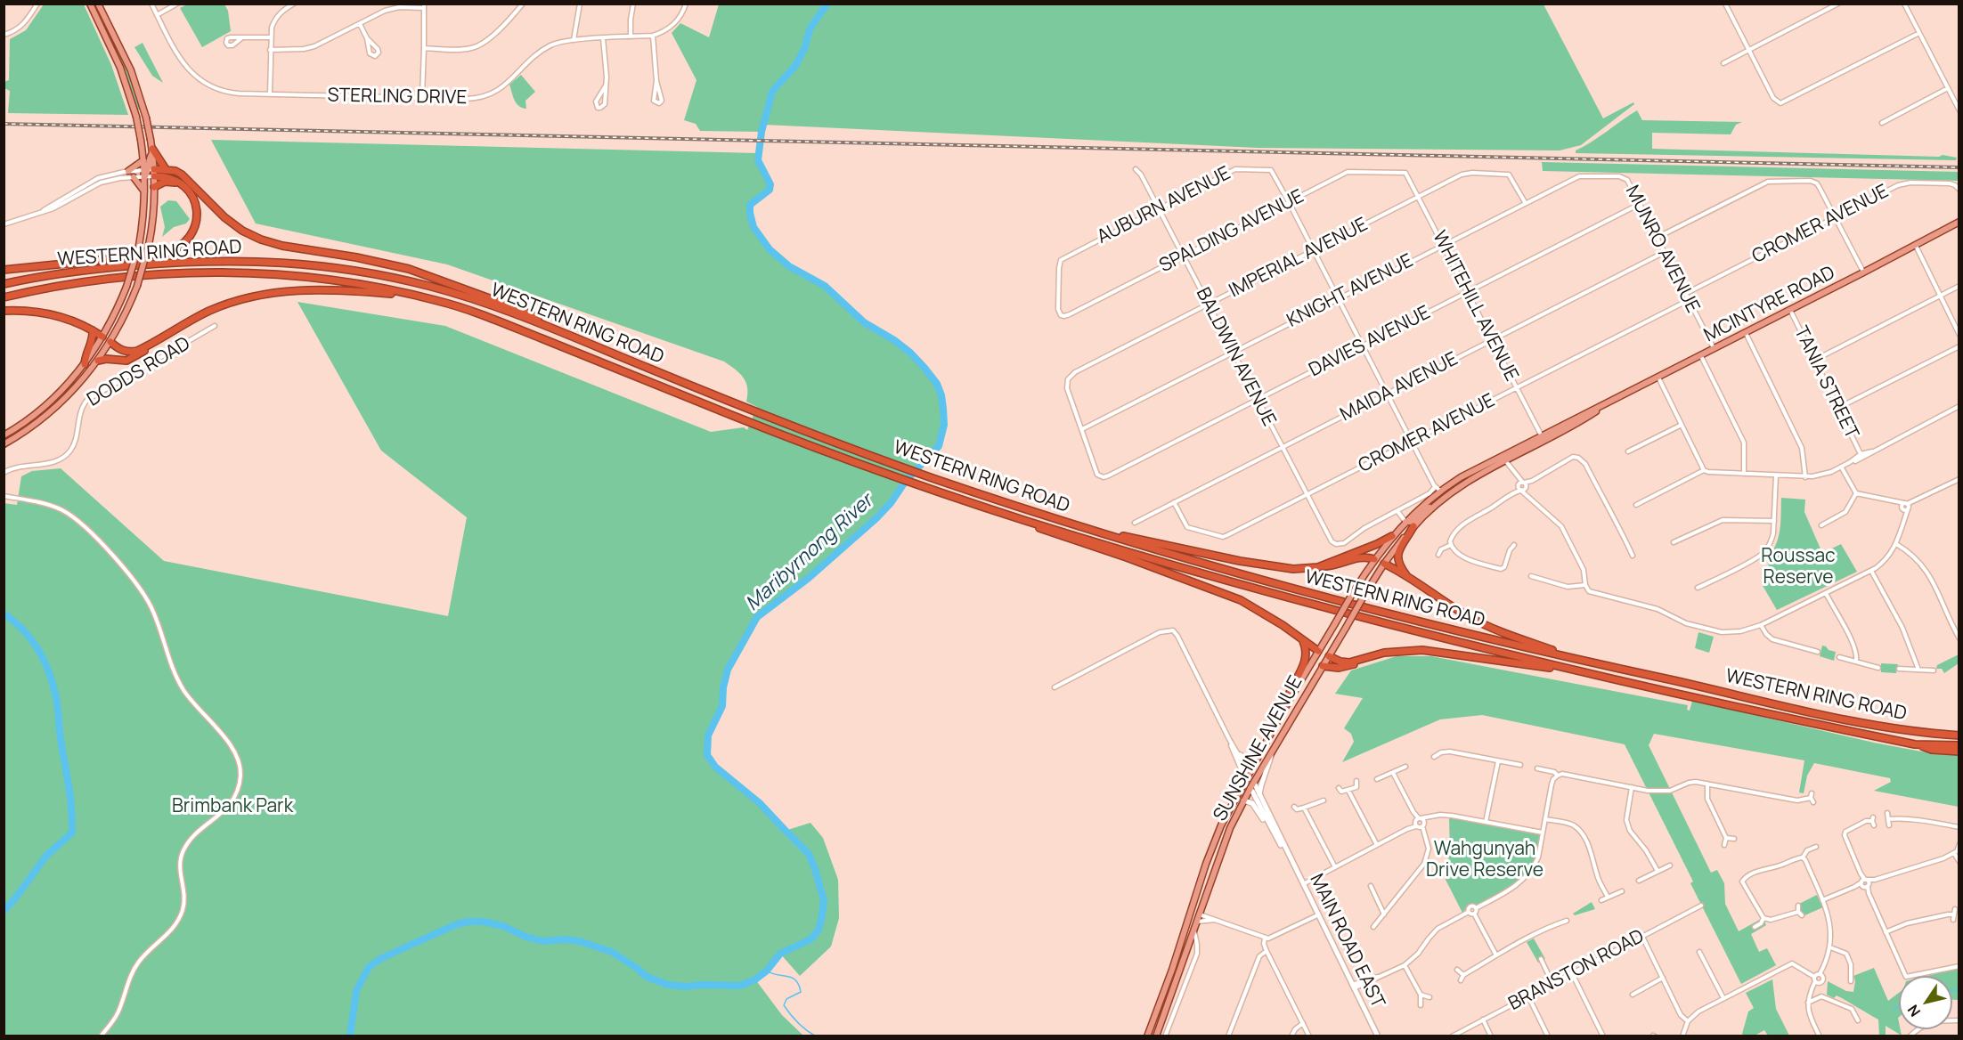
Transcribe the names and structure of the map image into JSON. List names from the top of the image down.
{
  "streets": {
    "highway": ["WESTERN RING ROAD"],
    "main road": ["MCINTYRE ROAD", "SUNSHINE AVENUE", "MAIN ROAD EAST"],
    "street": [
      "STERLING DRIVE",
      "AUBURN AVENUE",
      "CROMER AVENUE",
      "SPALDING AVENUE",
      "MUNRO AVENUE",
      "IMPERIAL AVENUE",
      "KNIGHT AVENUE",
      "WHITEHILL AVENUE",
      "DAVIES AVENUE",
      "BALDWIN AVENUE",
      "DODDS ROAD",
      "TANIA STREET",
      "MAIDA AVENUE",
      "BRANSTON ROAD"
    ]
  },
  "crossings": [
    ["AUBURN AVENUE", "SPALDING AVENUE"],
    ["AUBURN AVENUE", "BALDWIN AVENUE"],
    ["CROMER AVENUE", "MUNRO AVENUE"],
    ["CROMER AVENUE", "WHITEHILL AVENUE"],
    ["CROMER AVENUE", "BALDWIN AVENUE"],
    ["CROMER AVENUE", "MAIDA AVENUE"],
    ["SPALDING AVENUE", "WHITEHILL AVENUE"],
    ["SPALDING AVENUE", "BALDWIN AVENUE"],
    ["MUNRO AVENUE", "KNIGHT AVENUE"],
    ["MUNRO AVENUE", "MCINTYRE ROAD"],
    ["MUNRO AVENUE", "DAVIES AVENUE"],
    ["MUNRO AVENUE", "MAIDA AVENUE"],
    ["IMPERIAL AVENUE", "KNIGHT AVENUE"],
    ["IMPERIAL AVENUE", "WHITEHILL AVENUE"],
    ["IMPERIAL AVENUE", "DAVIES AVENUE"],
    ["IMPERIAL AVENUE", "BALDWIN AVENUE"],
    ["KNIGHT AVENUE", "WHITEHILL AVENUE"],
    ["KNIGHT AVENUE", "DAVIES AVENUE"],
    ["KNIGHT AVENUE", "BALDWIN AVENUE"],
    ["MCINTYRE ROAD", "WHITEHILL AVENUE"],
    ["MCINTYRE ROAD", "BALDWIN AVENUE"],
    ["MCINTYRE ROAD", "TANIA STREET"],
    ["MCINTYRE ROAD", "SUNSHINE AVENUE"],
    ["WHITEHILL AVENUE", "DAVIES AVENUE"],
    ["WHITEHILL AVENUE", "MAIDA AVENUE"],
    ["DAVIES AVENUE", "BALDWIN AVENUE"],
    ["BALDWIN AVENUE", "MAIDA AVENUE"],
    ["SUNSHINE AVENUE", "MAIN ROAD EAST"]
  ],
  "water": ["Maribyrnong River"],
  "parks": ["Roussac Reserve", "Brimbank Park", "Wahgunyah Drive Reserve"],
  "north": "bottom left"
}
